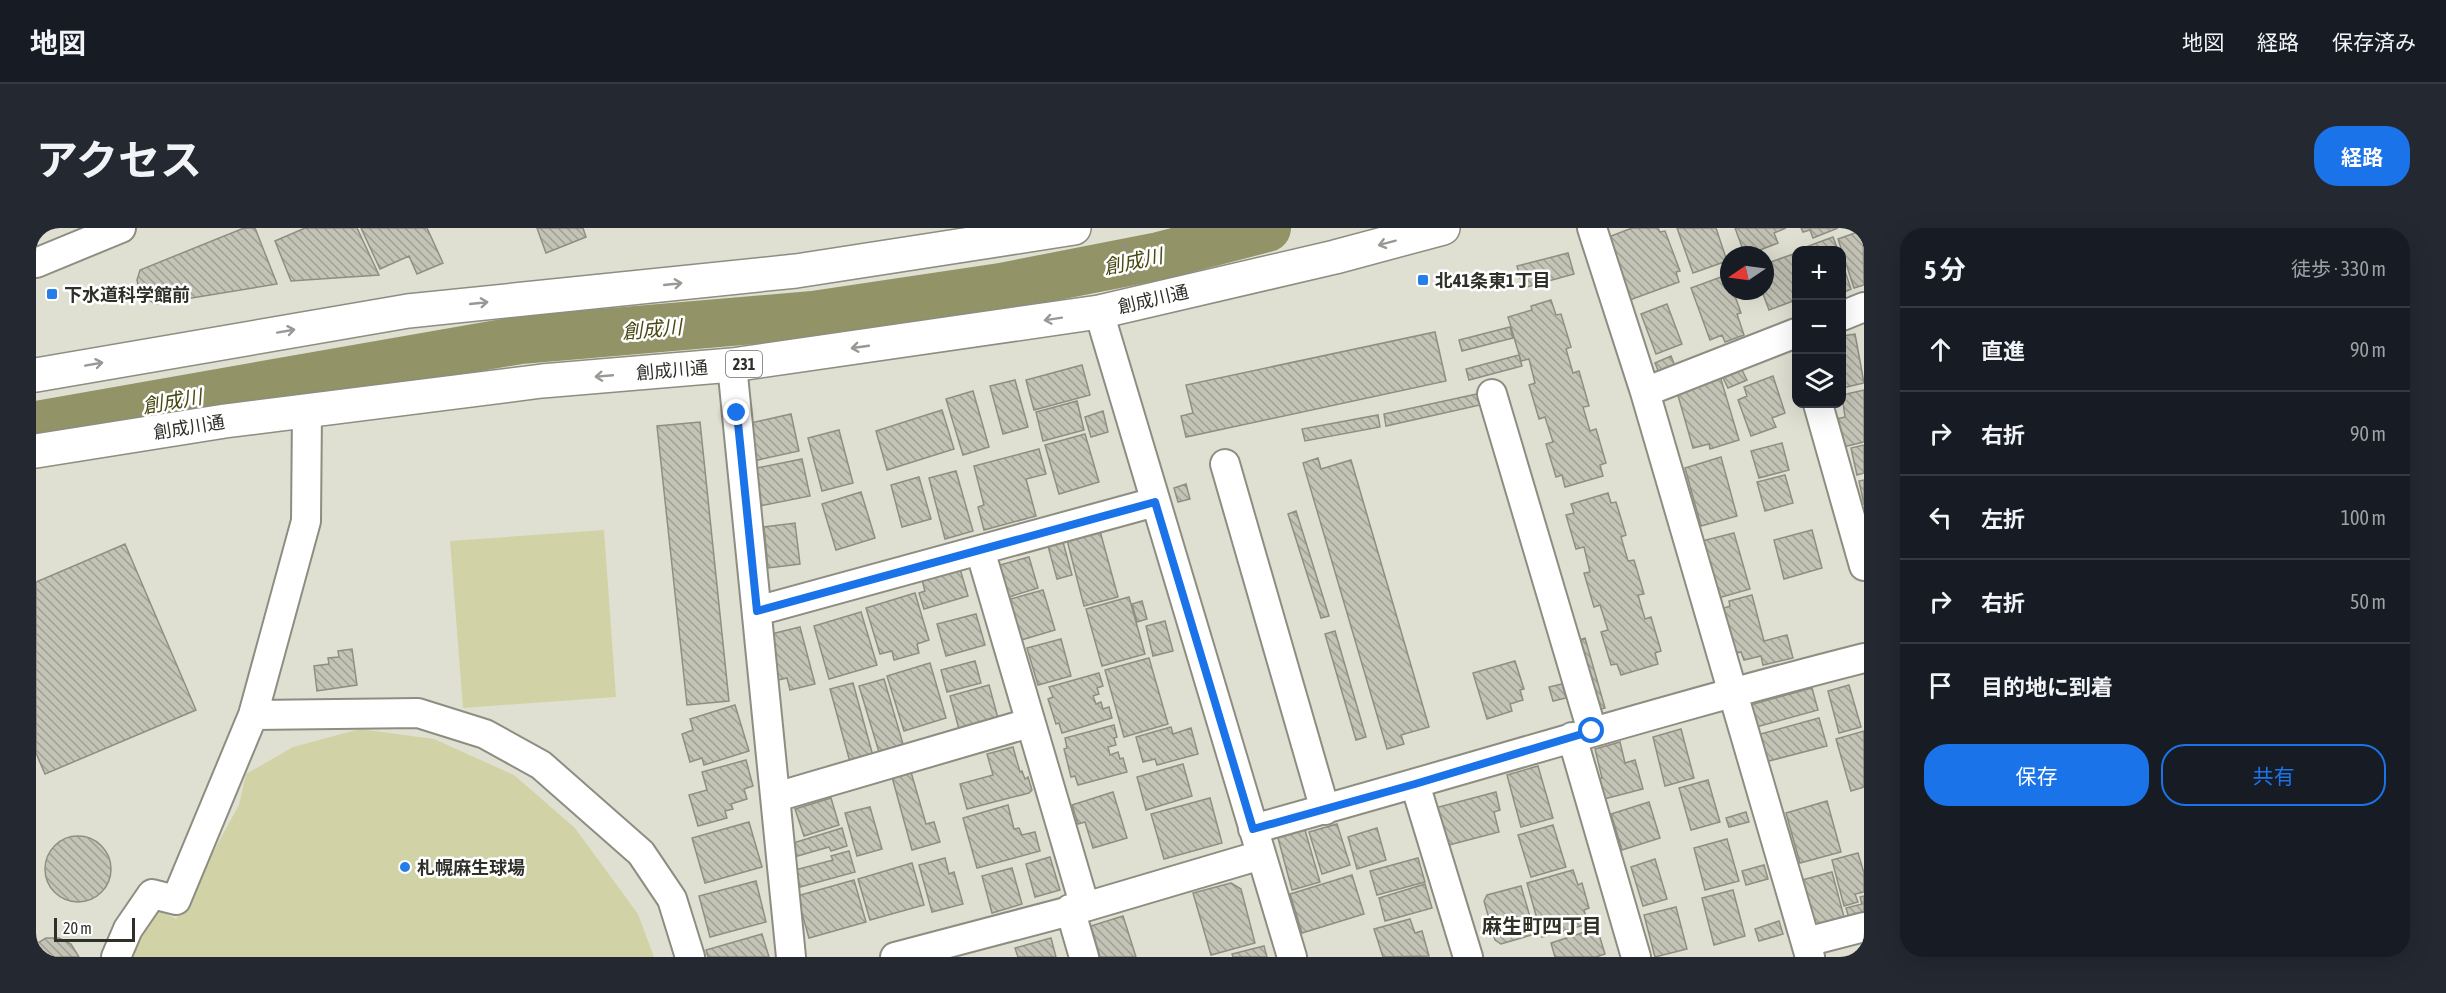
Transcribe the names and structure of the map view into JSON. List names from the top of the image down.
{
  "streets": {
    "highway": ["創成川通", "231"]
  },
  "districts": ["麻生町四丁目"],
  "water": ["創成川"],
  "places": {
    "transit": ["北41条東1丁目", "下水道科学館前"],
    "other": ["札幌麻生球場"]
  },
  "scale_bar": "20 m",
  "north": "left",
  "page": {
    "header": "地図",
    "nav": ["地図", "経路", "保存済み"],
    "title": "アクセス",
    "buttons": [
      "経路",
      ["保存", "共有"]
    ],
    "heading": ["5 分", "徒歩 · 330 m"],
    "map_buttons": ["+", "−"],
    "list": [
      ["直進", "90 m"],
      ["右折", "90 m"],
      ["左折", "100 m"],
      ["右折", "50 m"],
      "目的地に到着"
    ],
    "scale": "20 m"
  }
}
